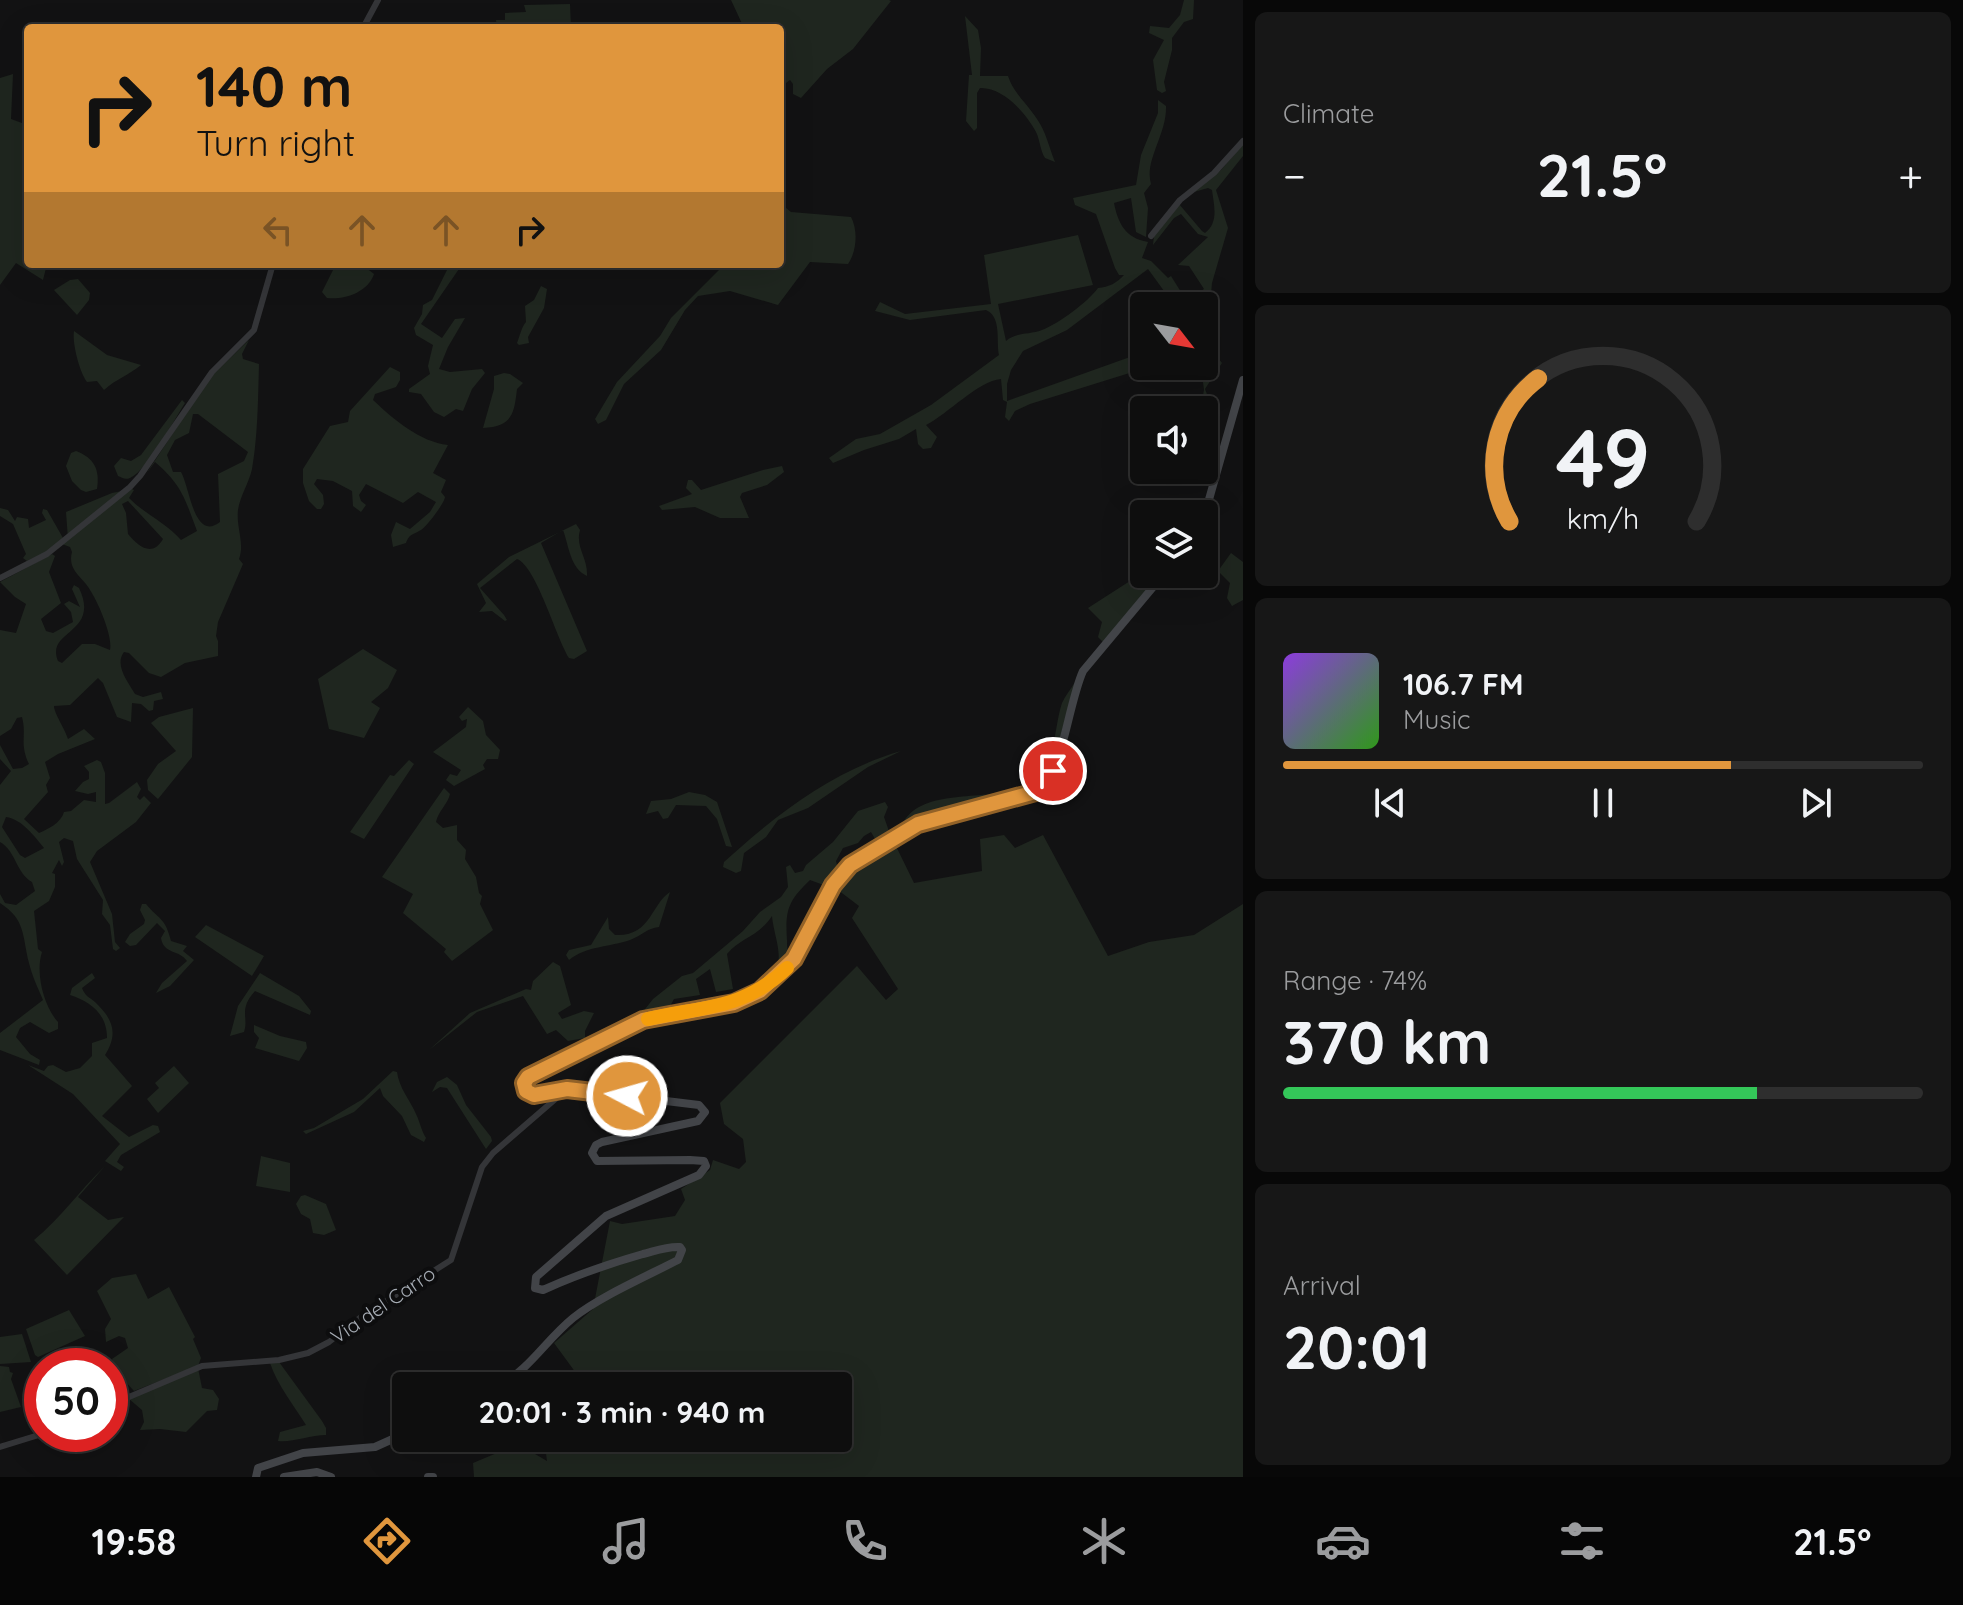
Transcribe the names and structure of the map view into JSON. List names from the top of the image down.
{
  "streets": {
    "street": ["Via del Carro"]
  },
  "north": "bottom right",
  "page": {
    "tile": [
      "Climate",
      ["Range · 74%", "370 km"],
      ["Arrival", "20:01"]
    ],
    "turn": ["140 m", "Turn right"],
    "heat": ["−", "21.5°", "+"],
    "song": ["106.7 FM", "Music"],
    "limit": "50",
    "trip": "20:01 · 3 min · 940 m",
    "tabs": ["19:58", "21.5°"],
    "gauge": ["49", "km/h"]
  }
}
